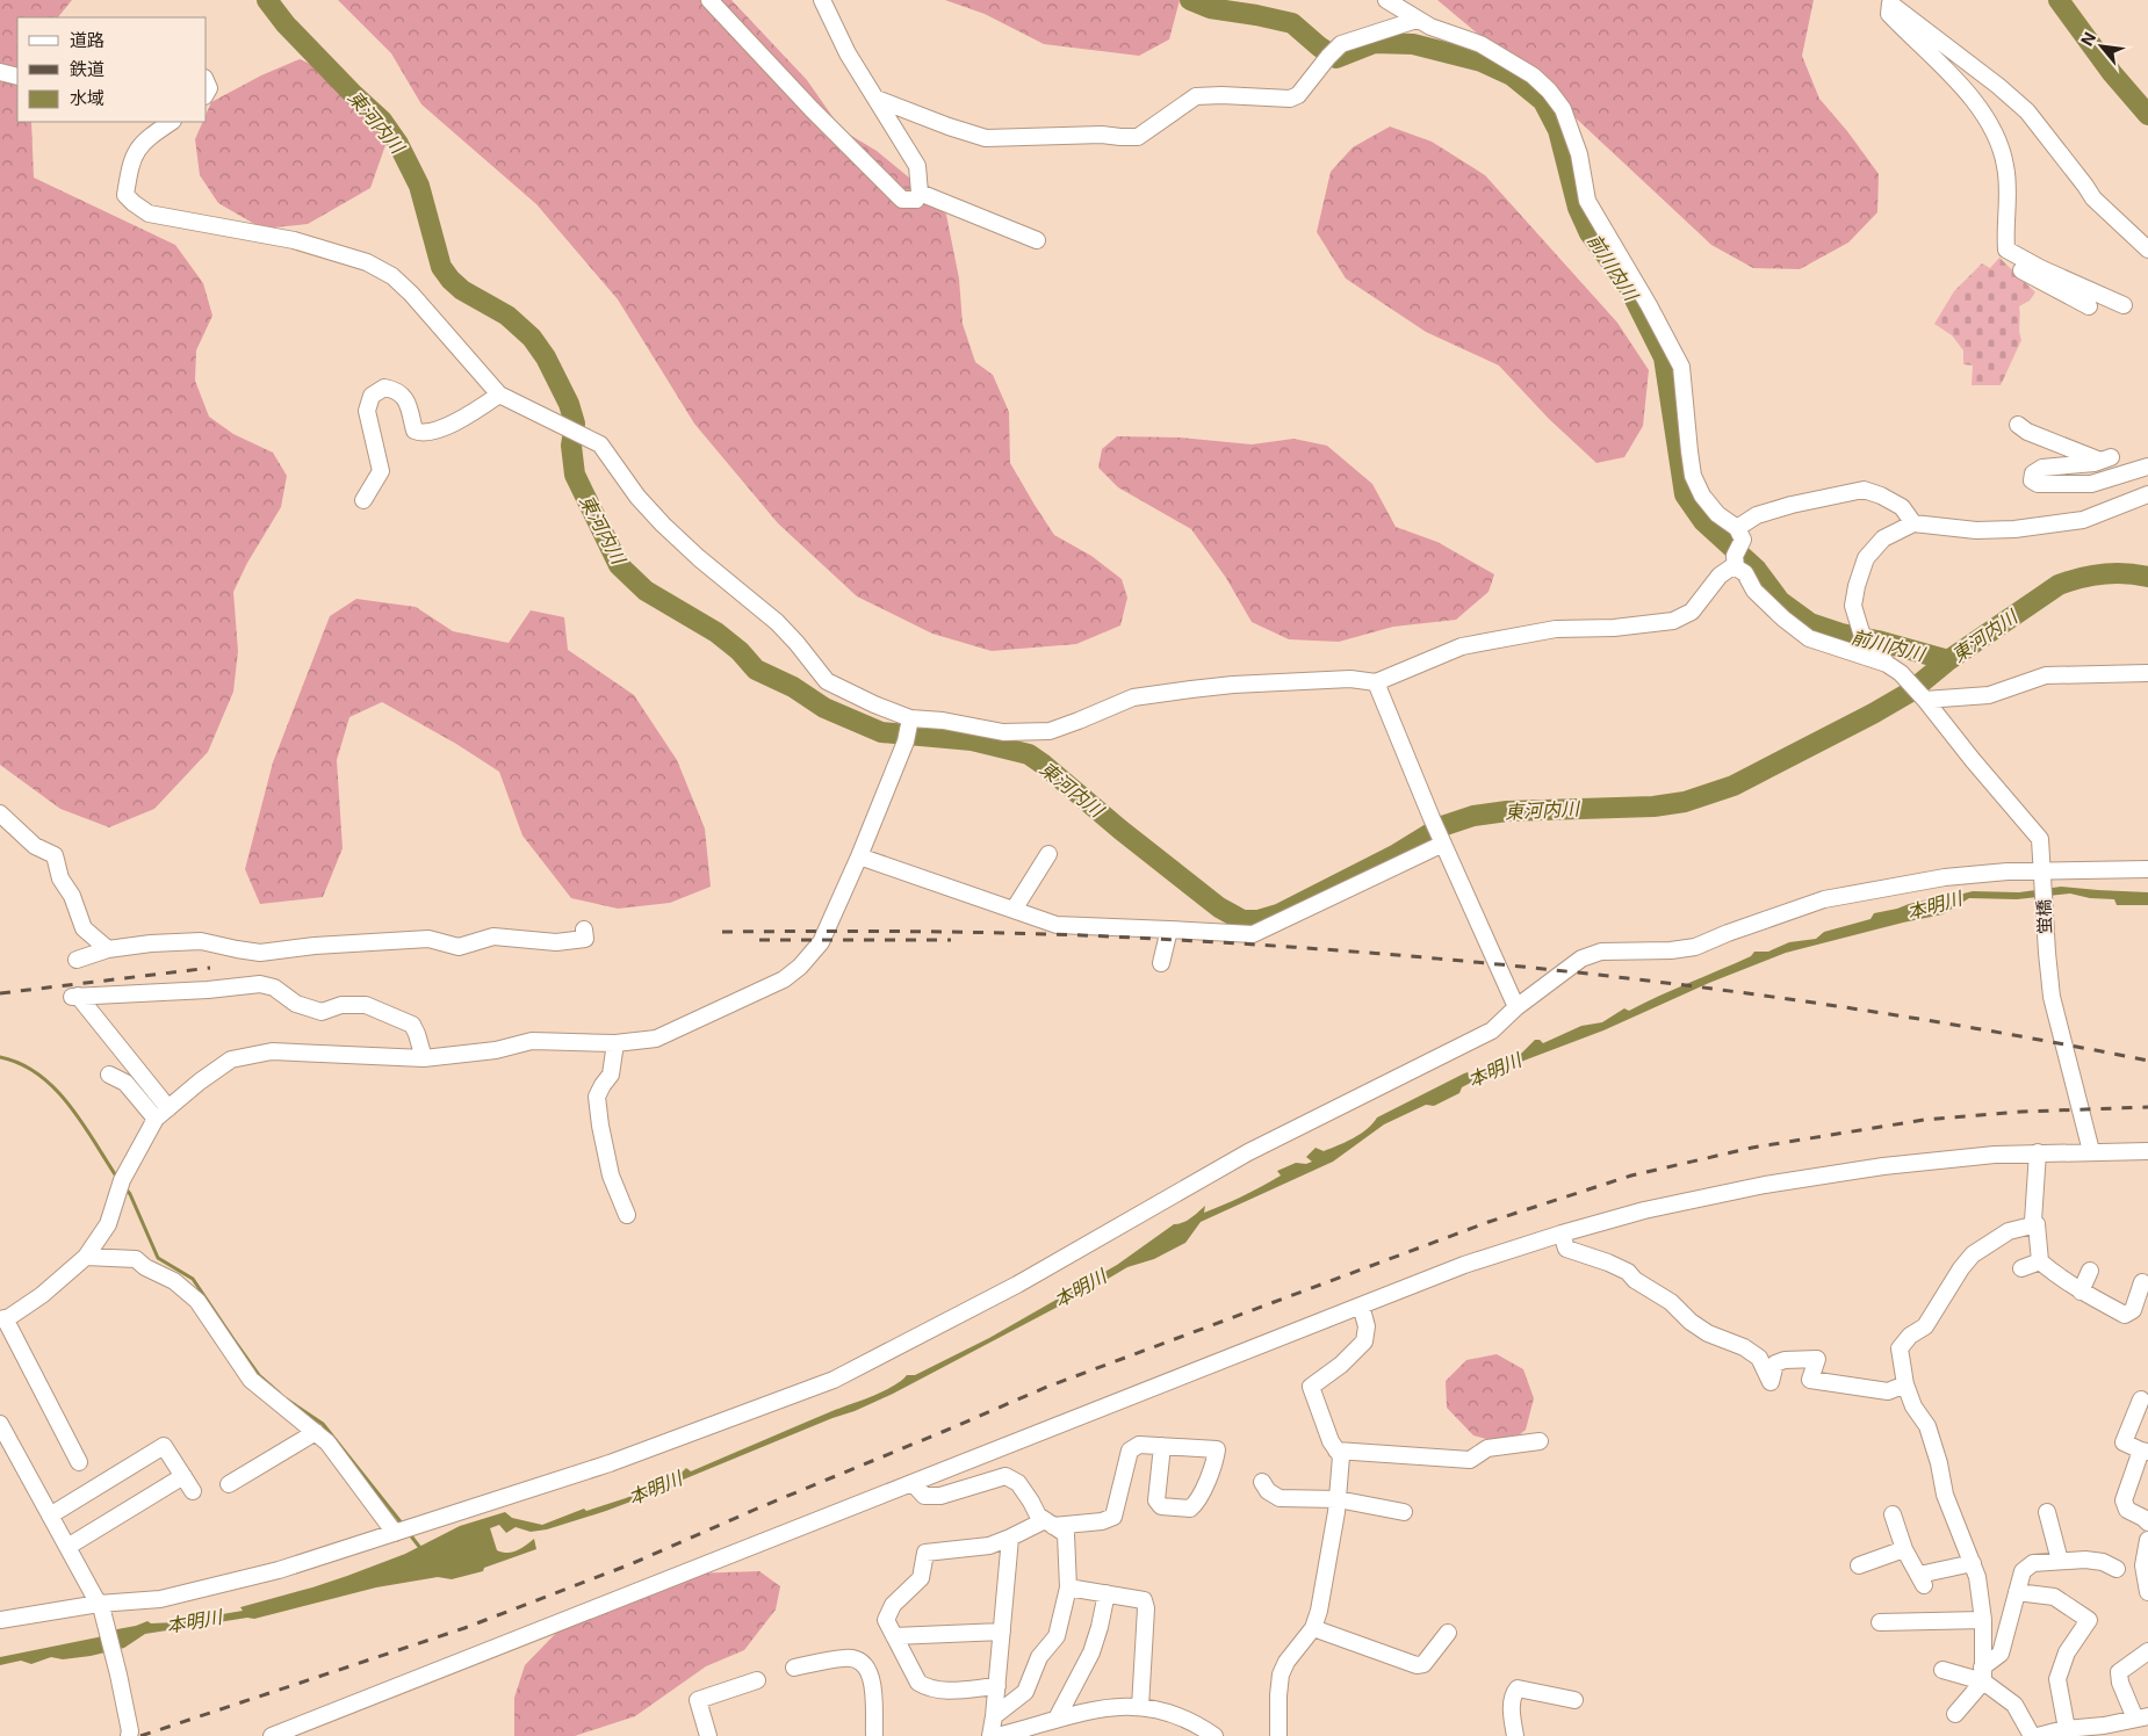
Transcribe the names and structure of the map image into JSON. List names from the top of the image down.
{
  "streets": {
    "street": ["蛍橋"]
  },
  "water": ["東河内川", "前川内川", "本明川"],
  "legend": ["道路", "鉄道", "水域"],
  "north": "top left"
}
